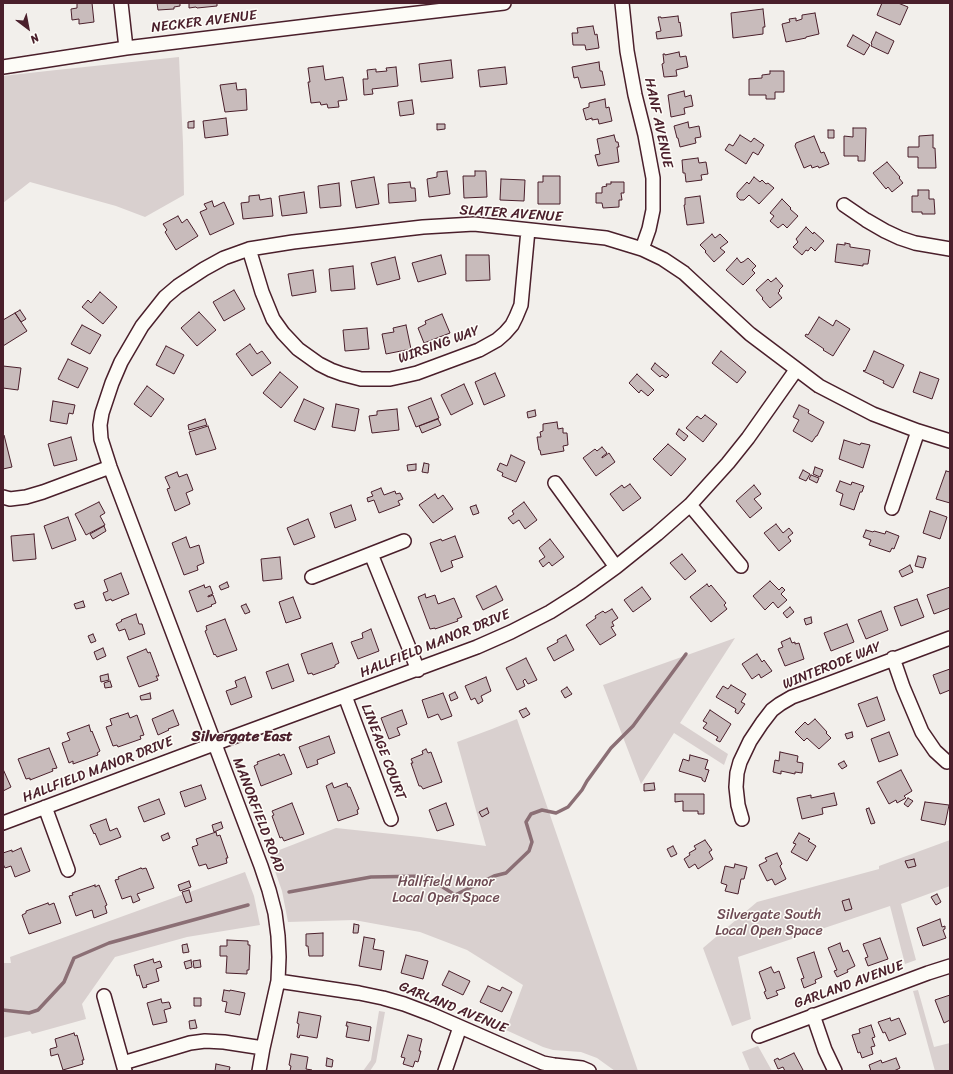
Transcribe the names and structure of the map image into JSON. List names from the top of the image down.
{
  "streets": {
    "street": [
      "NECKER AVENUE",
      "HANF AVENUE",
      "SLATER AVENUE",
      "WIRSING WAY",
      "HALLFIELD MANOR DRIVE",
      "WINTERODE WAY",
      "LINEAGE COURT",
      "MANORFIELD ROAD",
      "GARLAND AVENUE"
    ]
  },
  "crossings": [
    ["HANF AVENUE", "SLATER AVENUE"],
    ["SLATER AVENUE", "WIRSING WAY"],
    ["SLATER AVENUE", "HALLFIELD MANOR DRIVE"],
    ["SLATER AVENUE", "MANORFIELD ROAD"],
    ["HALLFIELD MANOR DRIVE", "LINEAGE COURT"],
    ["HALLFIELD MANOR DRIVE", "MANORFIELD ROAD"],
    ["MANORFIELD ROAD", "GARLAND AVENUE"]
  ],
  "districts": ["Silvergate East"],
  "parks": ["Hallfield Manor Local Open Space", "Silvergate South Local Open Space"],
  "north": "bottom right"
}
